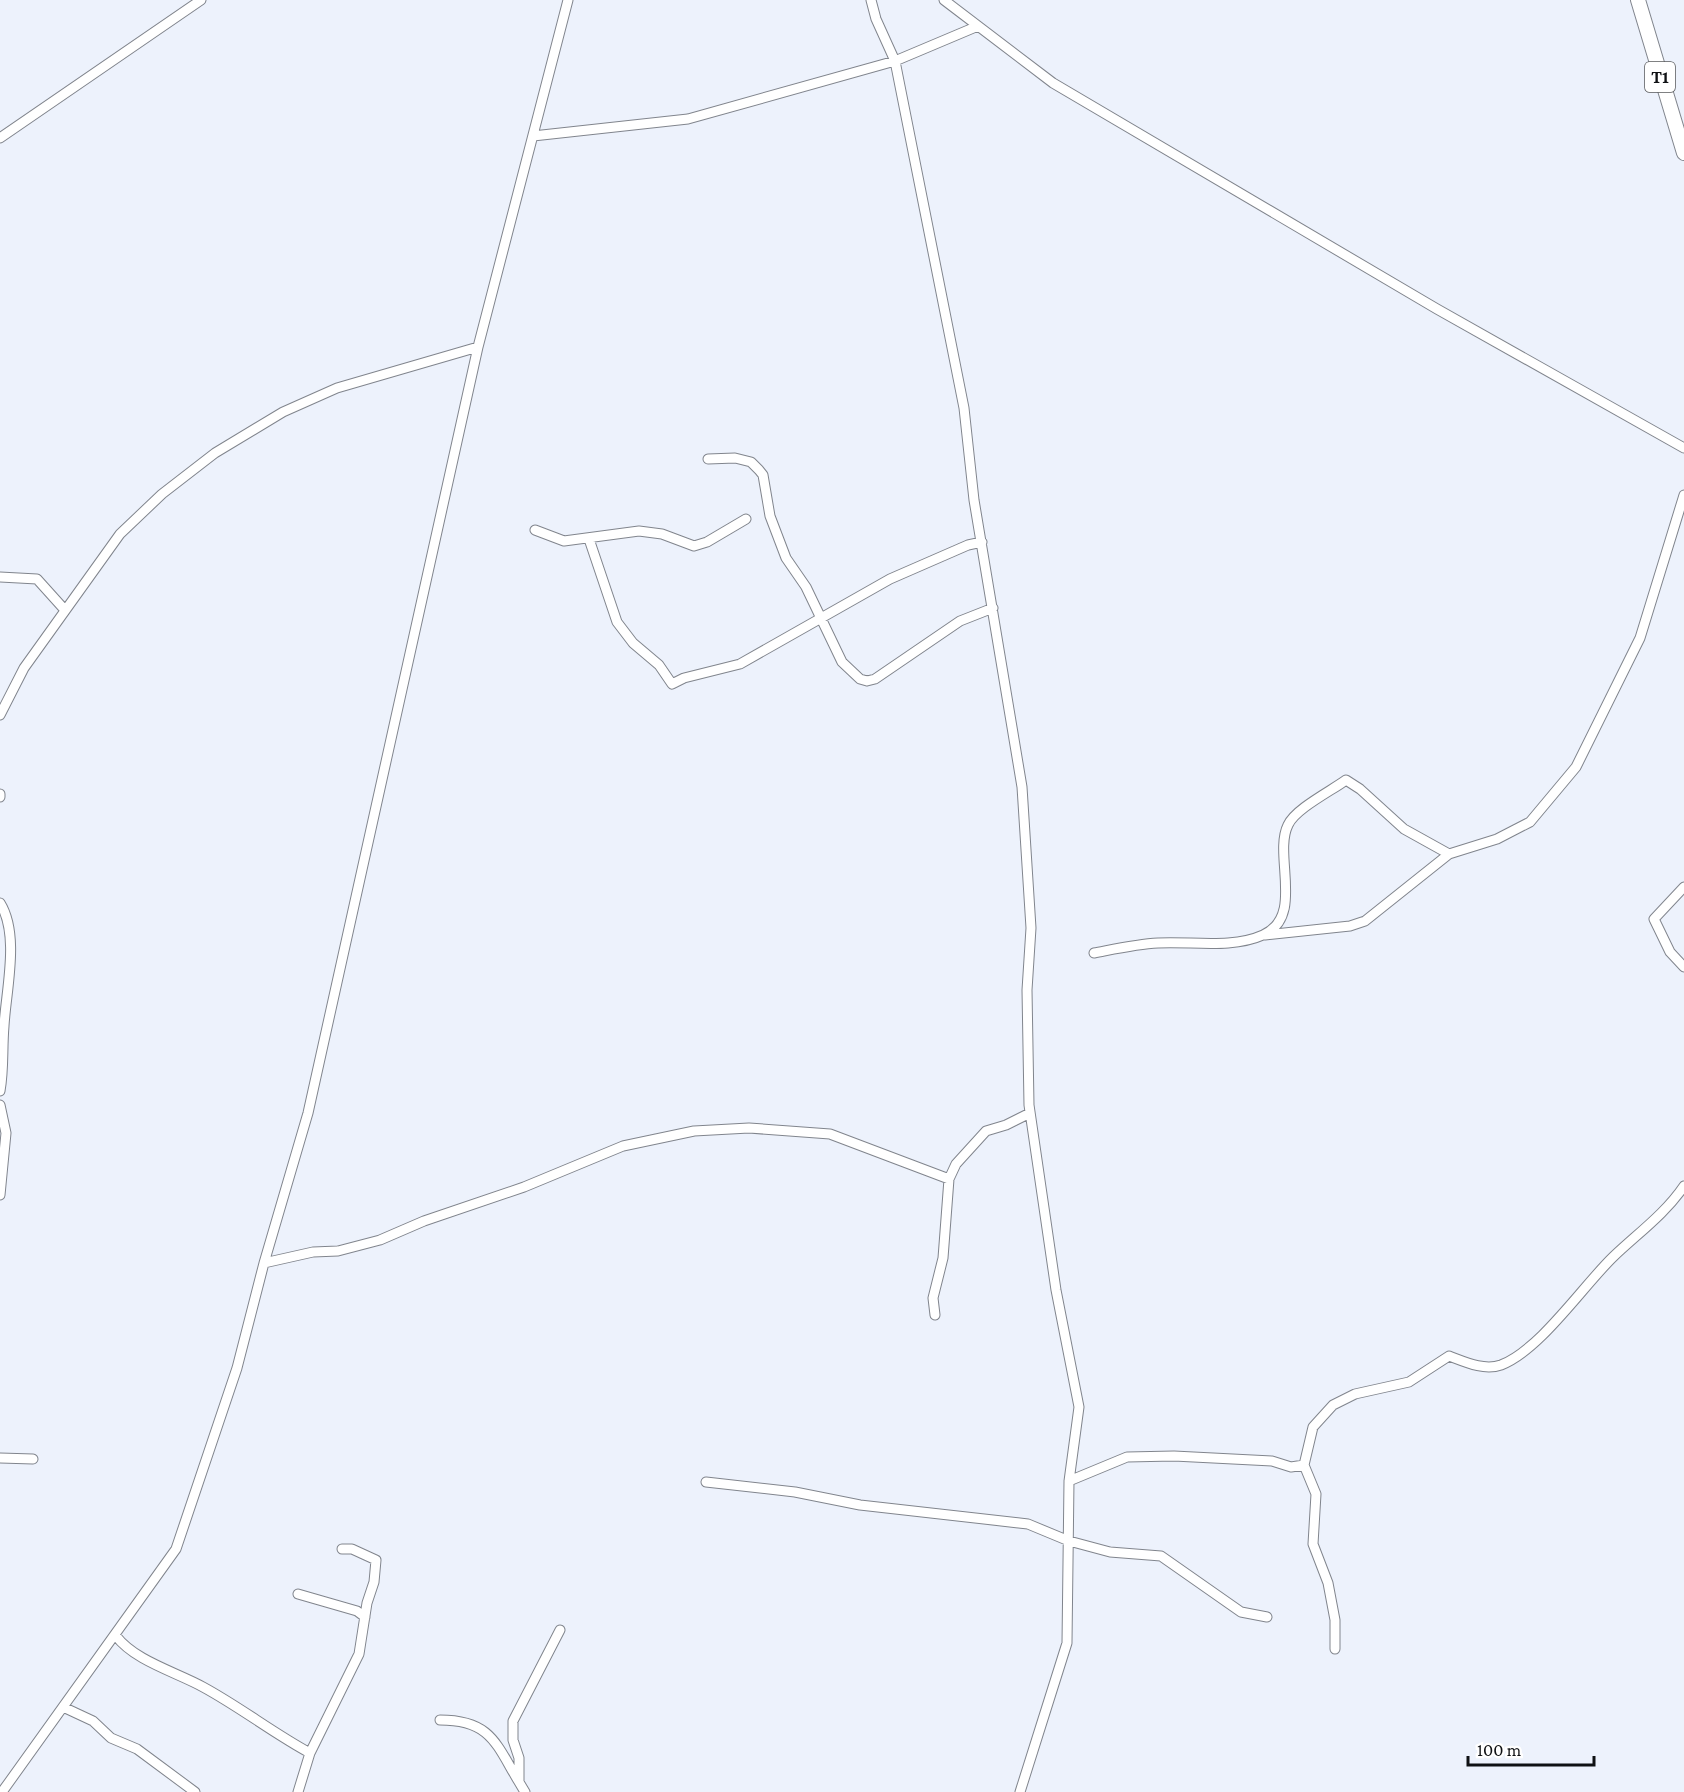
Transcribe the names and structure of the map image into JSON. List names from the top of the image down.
{
  "streets": {
    "highway": ["T1"]
  },
  "scale_bar": "100 m"
}
